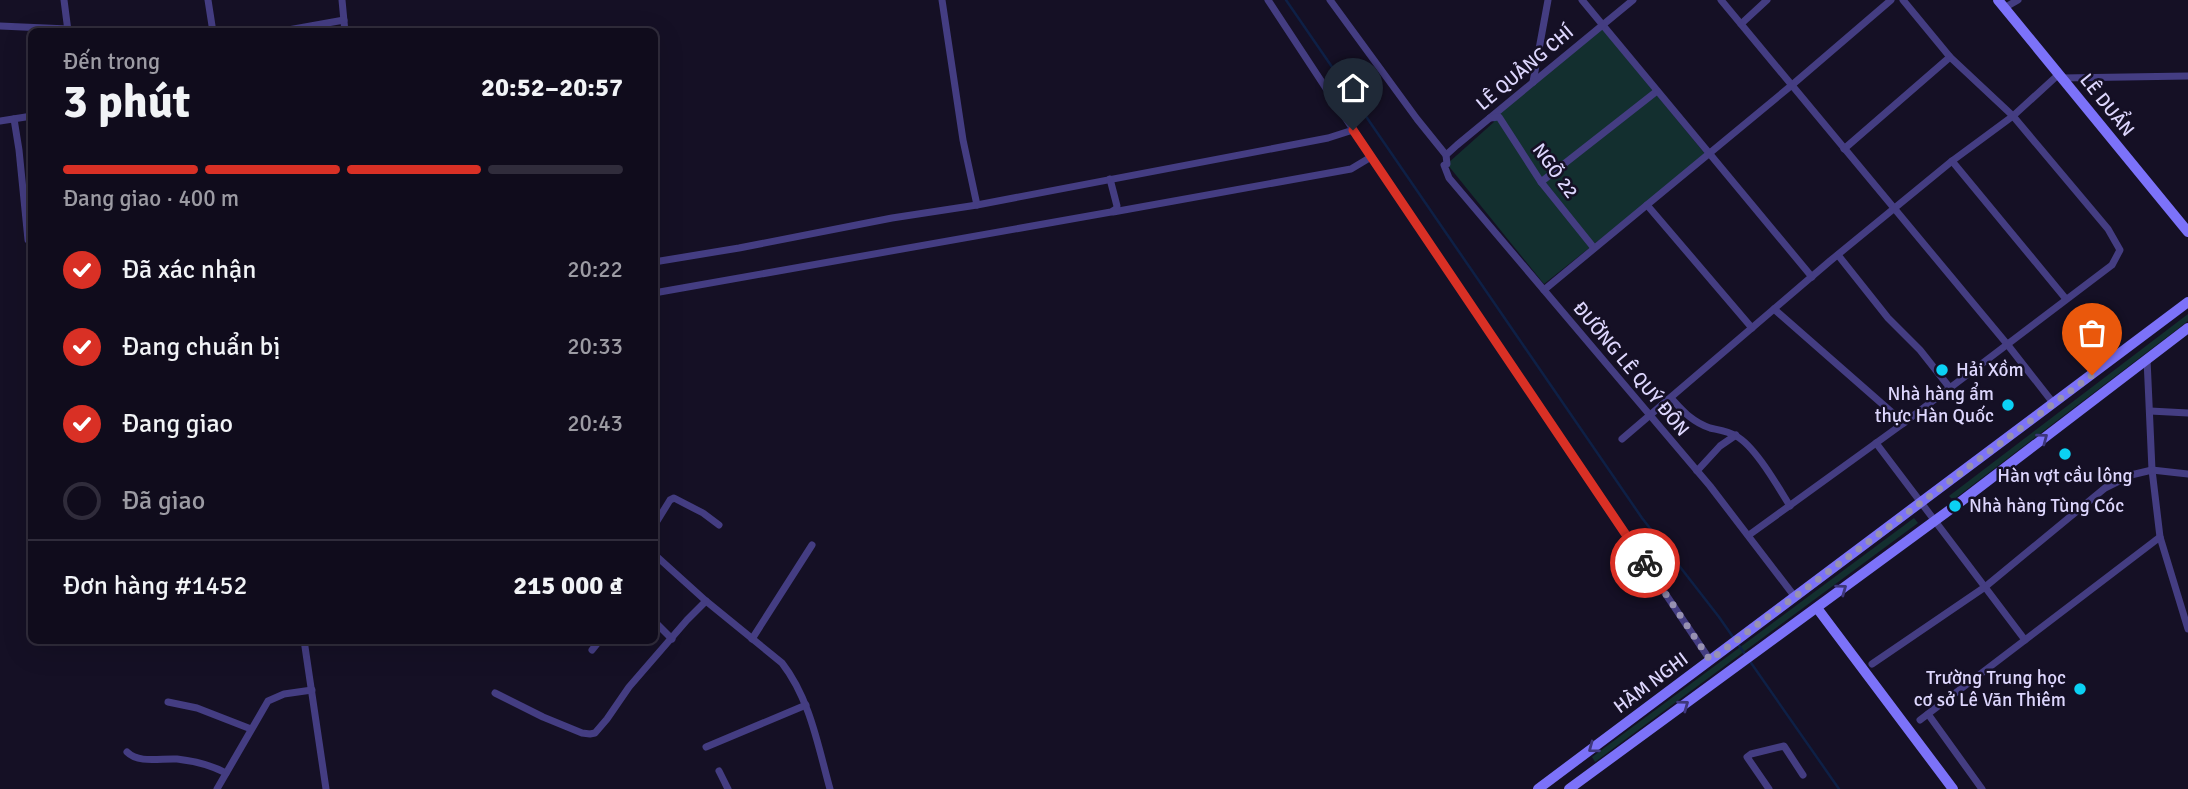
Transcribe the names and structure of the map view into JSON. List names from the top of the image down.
{
  "streets": {
    "main road": ["LÊ DUẨN", "HÀM NGHI"],
    "street": ["LÊ QUẢNG CHÍ", "NGÕ 22", "ĐƯỜNG LÊ QUÝ ĐÔN"]
  },
  "crossings": [
    ["LÊ QUẢNG CHÍ", "NGÕ 22"],
    ["LÊ QUẢNG CHÍ", "ĐƯỜNG LÊ QUÝ ĐÔN"],
    ["ĐƯỜNG LÊ QUÝ ĐÔN", "HÀM NGHI"]
  ],
  "places": [
    "Hải Xồm",
    "Nhà hàng ẩm thực Hàn Quốc",
    "Hàn vợt cầu lông",
    "Nhà hàng Tùng Cóc",
    "Trường Trung học cơ sở Lê Văn Thiêm"
  ],
  "page": {
    "heading": ["3 phút", "Đến trong", "20:52–20:57"],
    "panel": ["Đơn hàng #1452", "215 000 ₫"],
    "bar": "Đang giao · 400 m",
    "list": [
      ["Đã xác nhận", "20:22"],
      ["Đang chuẩn bị", "20:33"],
      ["Đang giao", "20:43"],
      "Đã giao"
    ]
  }
}
